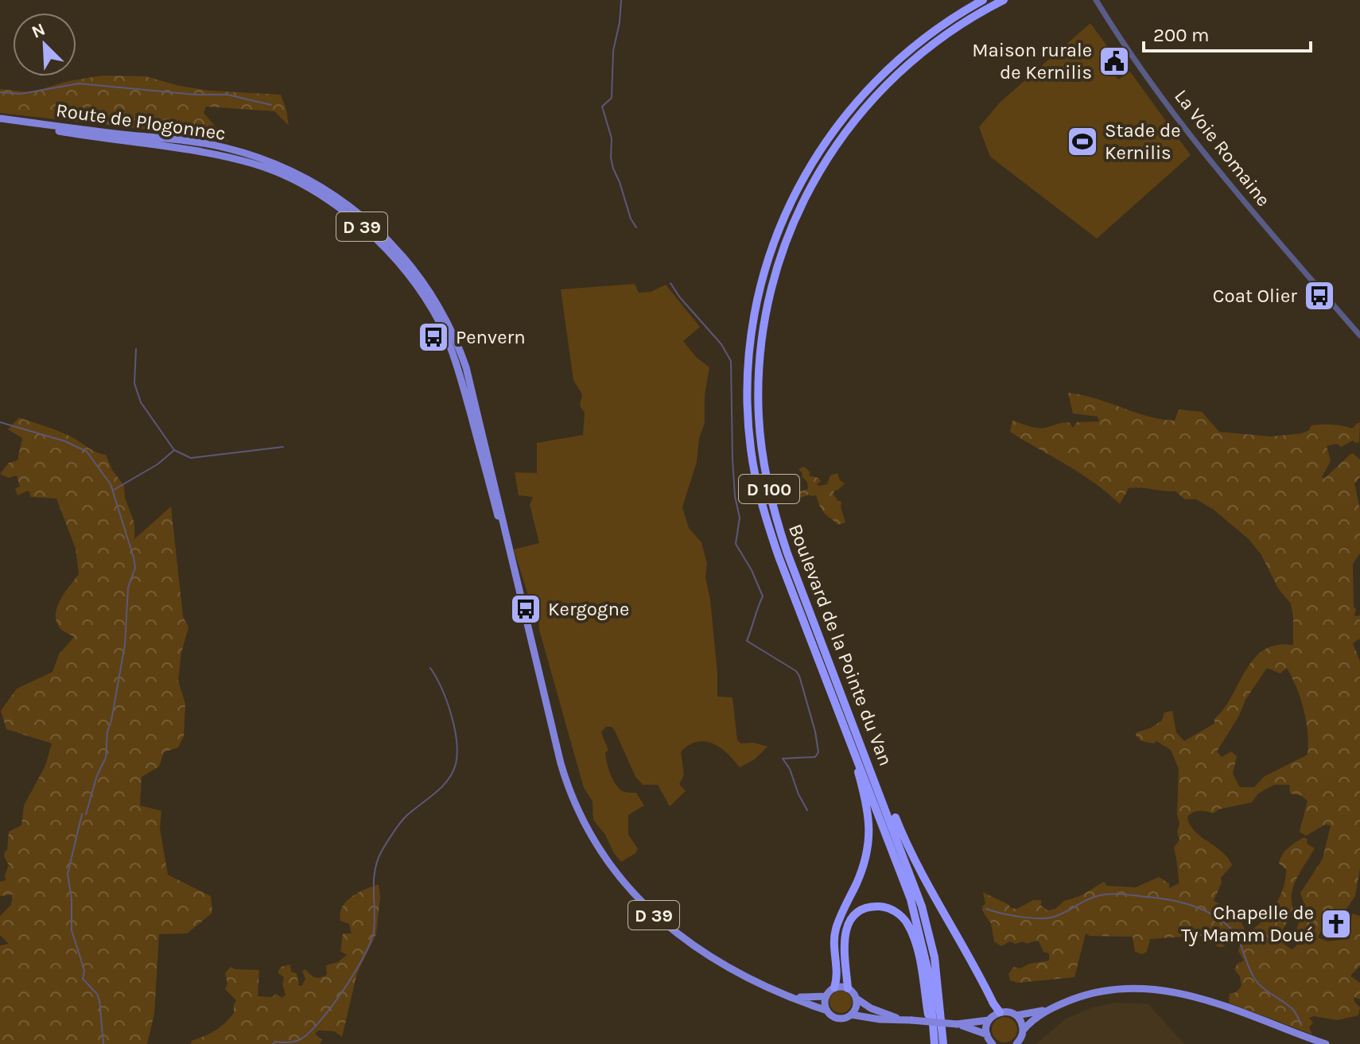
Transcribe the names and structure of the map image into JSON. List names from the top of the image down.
{
  "streets": {
    "highway": ["D 100", "Boulevard de la Pointe du Van"],
    "main road": ["Route de Plogonnec", "D 39"],
    "street": ["La Voie Romaine"]
  },
  "crossings": [
    ["Route de Plogonnec", "D 39"],
    ["D 39", "D 100"],
    ["D 100", "Boulevard de la Pointe du Van"]
  ],
  "places": {
    "public building": ["Maison rurale de Kernilis"],
    "sports": ["Stade de Kernilis"],
    "bus stop": ["Coat Olier", "Penvern", "Kergogne"],
    "church": ["Chapelle de Ty Mamm Doué"]
  },
  "scale_bar": "200 m",
  "north": "top left"
}
